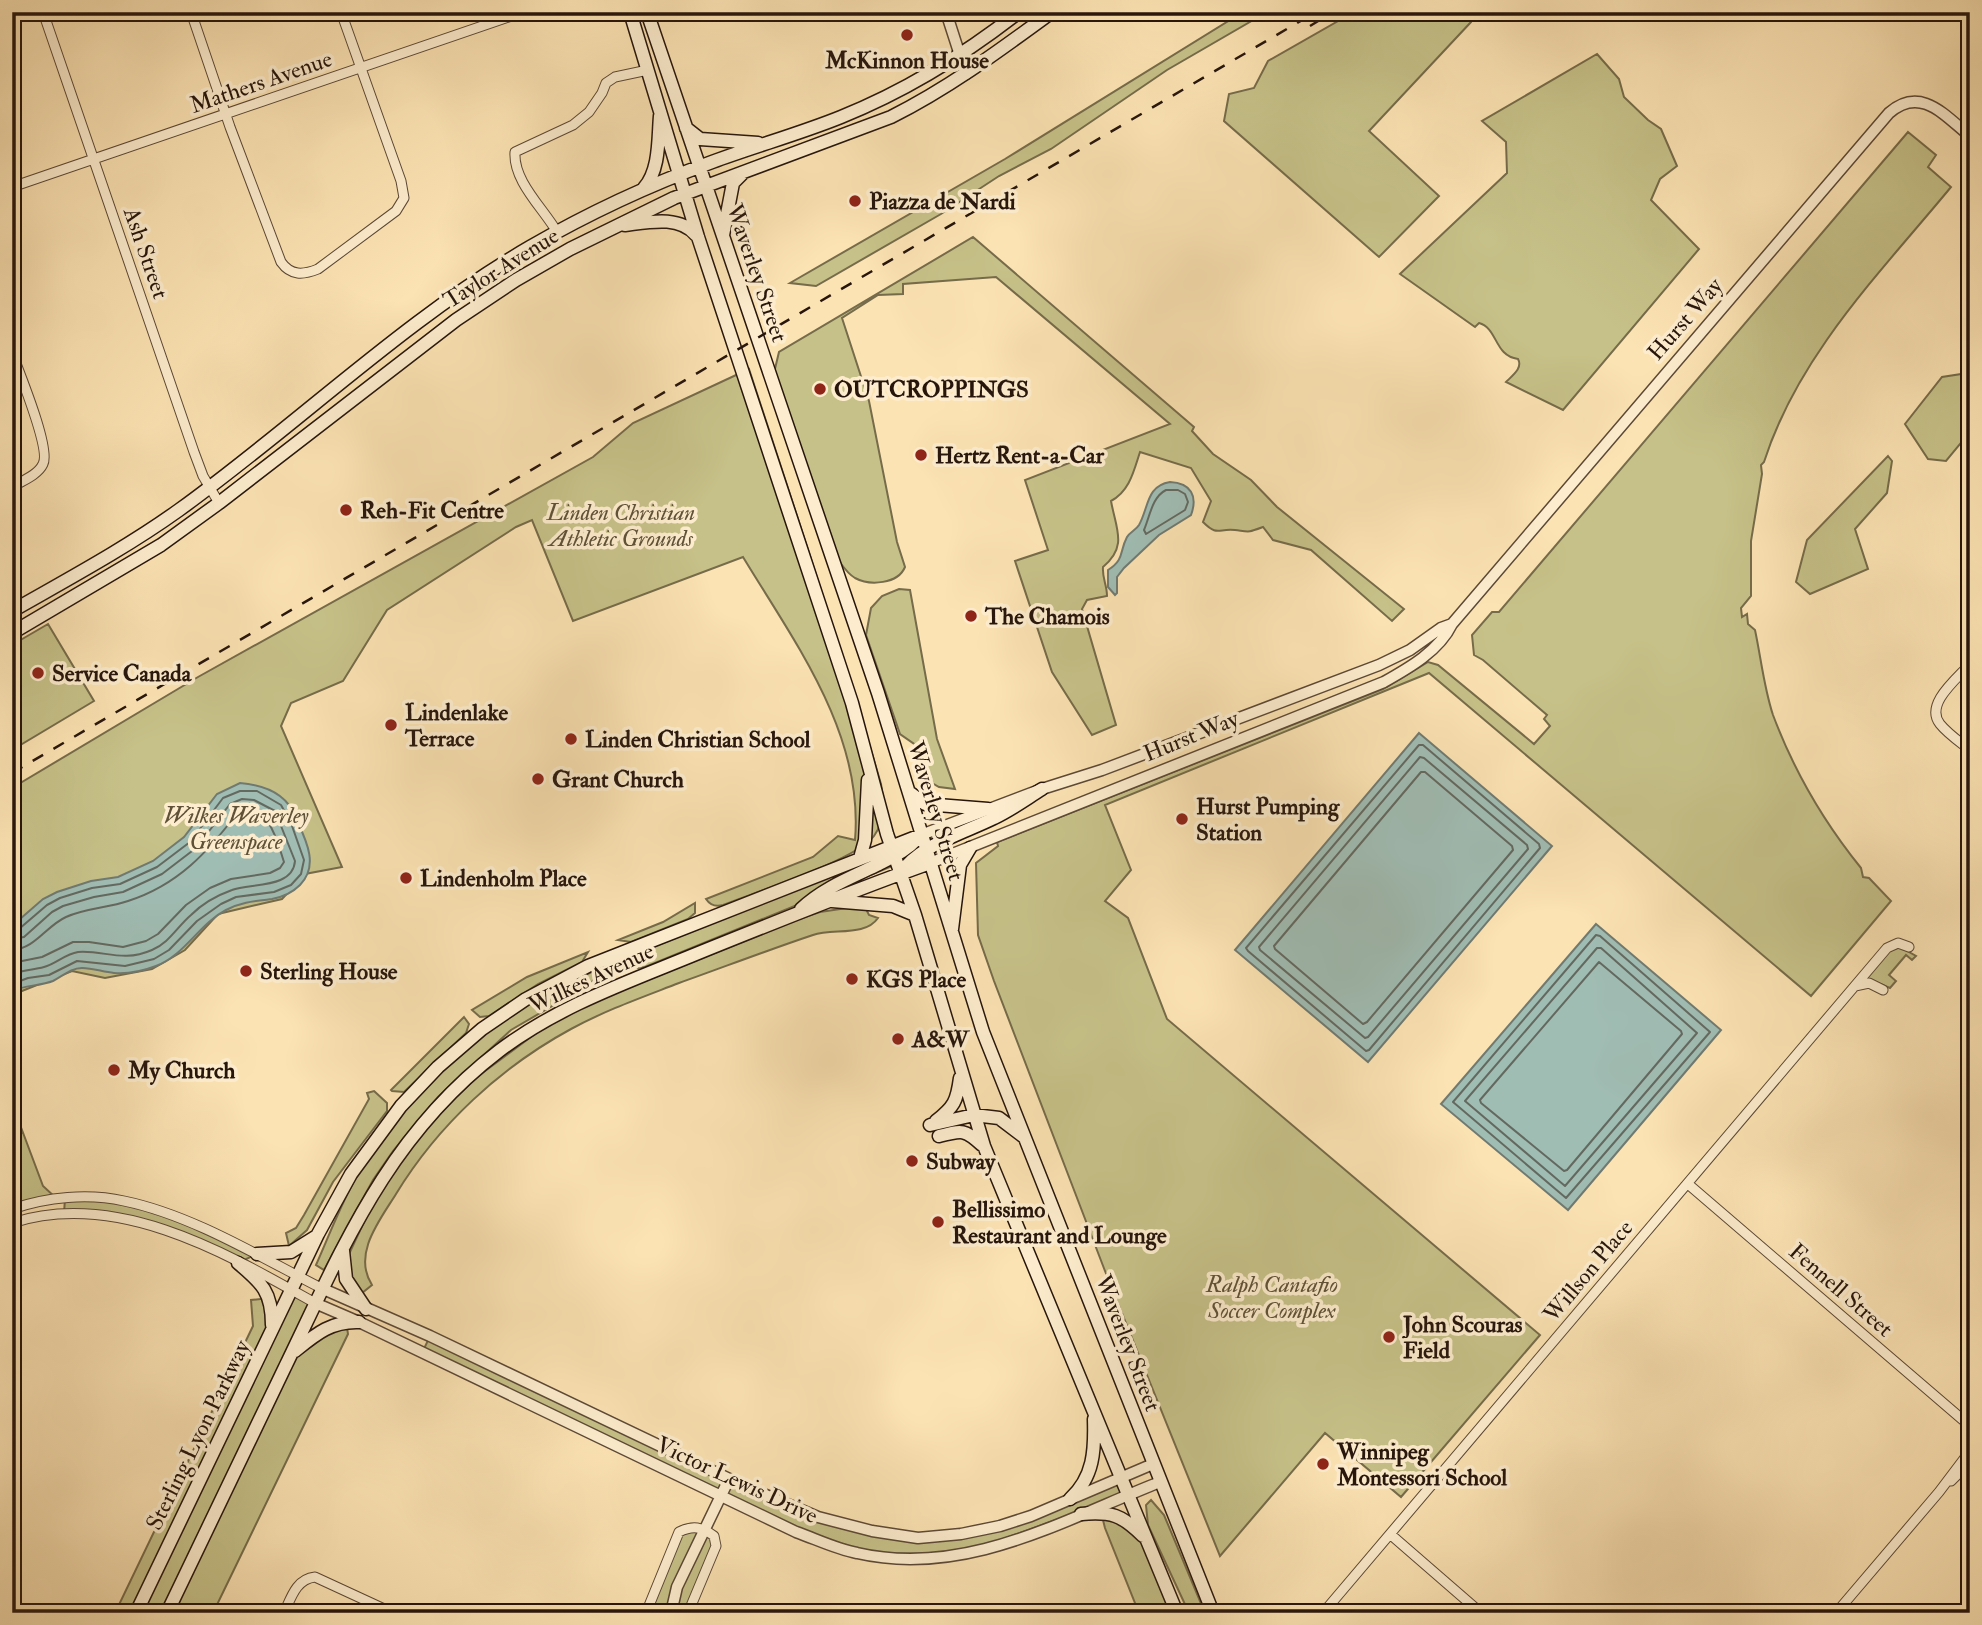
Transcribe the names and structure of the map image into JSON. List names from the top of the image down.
{
  "streets": {
    "main road": [
      "Taylor Avenue",
      "Waverley Street",
      "Wilkes Avenue",
      "Sterling Lyon Parkway"
    ],
    "street": [
      "Mathers Avenue",
      "Ash Street",
      "Hurst Way",
      "Willson Place",
      "Fennell Street",
      "Victor Lewis Drive"
    ]
  },
  "crossings": [
    ["Mathers Avenue", "Ash Street"],
    ["Ash Street", "Taylor Avenue"],
    ["Taylor Avenue", "Waverley Street"],
    ["Waverley Street", "Hurst Way"],
    ["Waverley Street", "Wilkes Avenue"],
    ["Waverley Street", "Victor Lewis Drive"],
    ["Hurst Way", "Wilkes Avenue"],
    ["Wilkes Avenue", "Sterling Lyon Parkway"],
    ["Wilkes Avenue", "Victor Lewis Drive"],
    ["Willson Place", "Fennell Street"]
  ],
  "parks": ["Linden Christian Athletic Grounds", "Wilkes Waverley Greenspace", "Ralph Cantafio Soccer Complex"],
  "places": [
    "McKinnon House",
    "Piazza de Nardi",
    "OUTCROPPINGS",
    "Hertz Rent-a-Car",
    "Reh-Fit Centre",
    "The Chamois",
    "Service Canada",
    "Lindenlake Terrace",
    "Linden Christian School",
    "Grant Church",
    "Hurst Pumping Station",
    "Lindenholm Place",
    "Sterling House",
    "KGS Place",
    "A&W",
    "My Church",
    "Subway",
    "Bellissimo Restaurant and Lounge",
    "John Scouras Field",
    "Winnipeg Montessori School"
  ]
}
